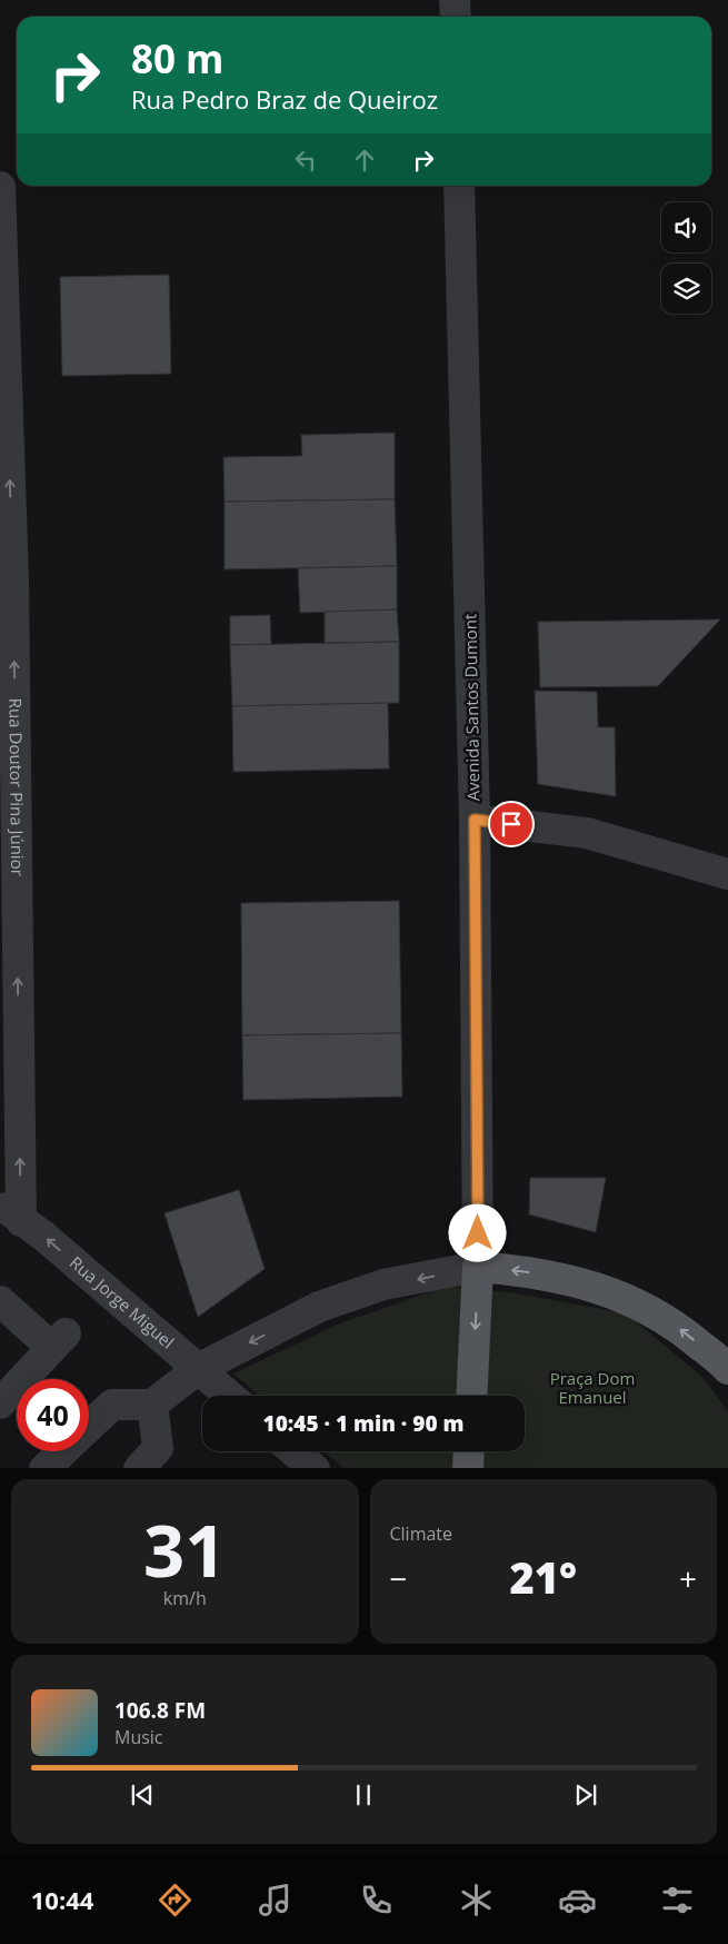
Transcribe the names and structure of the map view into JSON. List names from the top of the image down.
{
  "streets": {
    "street": ["Avenida Santos Dumont", "Rua Doutor Pina Júnior", "Rua Jorge Miguel"]
  },
  "crossings": [
    ["Rua Doutor Pina Júnior", "Rua Jorge Miguel"]
  ],
  "one_way": ["Rua Doutor Pina Júnior", "Rua Jorge Miguel"],
  "parks": ["Praça Dom Emanuel"],
  "page": {
    "turn": ["80 m", "Rua Pedro Braz de Queiroz"],
    "limit": "40",
    "trip": "10:45 · 1 min · 90 m",
    "tile": [
      ["31", "km/h"],
      "Climate"
    ],
    "heat": ["−", "21°", "+"],
    "song": ["106.8 FM", "Music"],
    "tabs": "10:44"
  }
}
